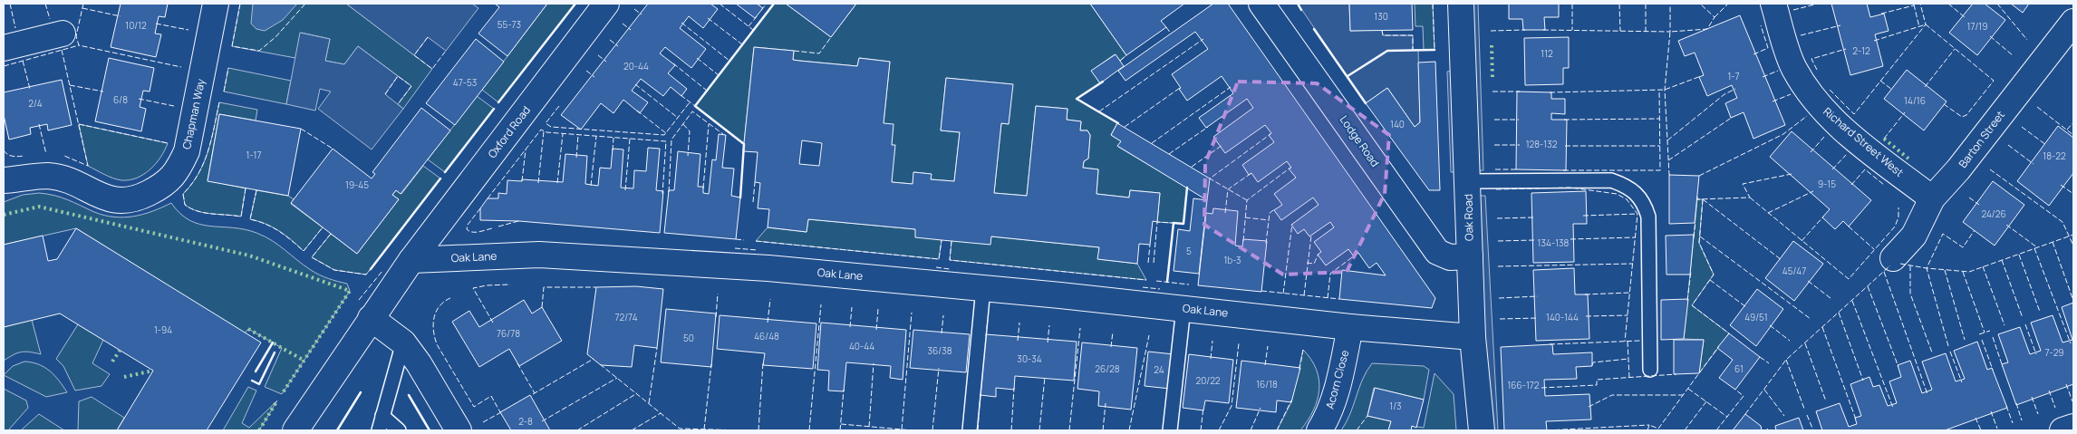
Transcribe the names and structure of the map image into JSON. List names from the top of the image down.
{
  "streets": {
    "street": [
      "Chapman Way",
      "Oxford Road",
      "Barton Street",
      "Lodge Road",
      "Richard Street West",
      "Oak Road",
      "Oak Lane",
      "Acorn Close"
    ]
  },
  "crossings": [
    ["Oxford Road", "Oak Lane"],
    ["Barton Street", "Richard Street West"],
    ["Lodge Road", "Oak Road"],
    ["Oak Road", "Oak Lane"],
    ["Oak Lane", "Acorn Close"]
  ],
  "house_numbers": [
    "130",
    "55-73",
    "10/12",
    "17/19",
    "2-12",
    "112",
    "20-44",
    "1-7",
    "47-53",
    "6/8",
    "14/16",
    "2/4",
    "140",
    "128-132",
    "1-17",
    "18-22",
    "9-15",
    "19-45",
    "24/26",
    "134-138",
    "5",
    "1b-3",
    "45/47",
    "72/74",
    "140-144",
    "49/51",
    "1-94",
    "76/78",
    "46/48",
    "50",
    "40-44",
    "36/38",
    "7-29",
    "30-34",
    "26/28",
    "61",
    "24",
    "20/22",
    "16/18",
    "166-172",
    "1/3",
    "2-8"
  ]
}
